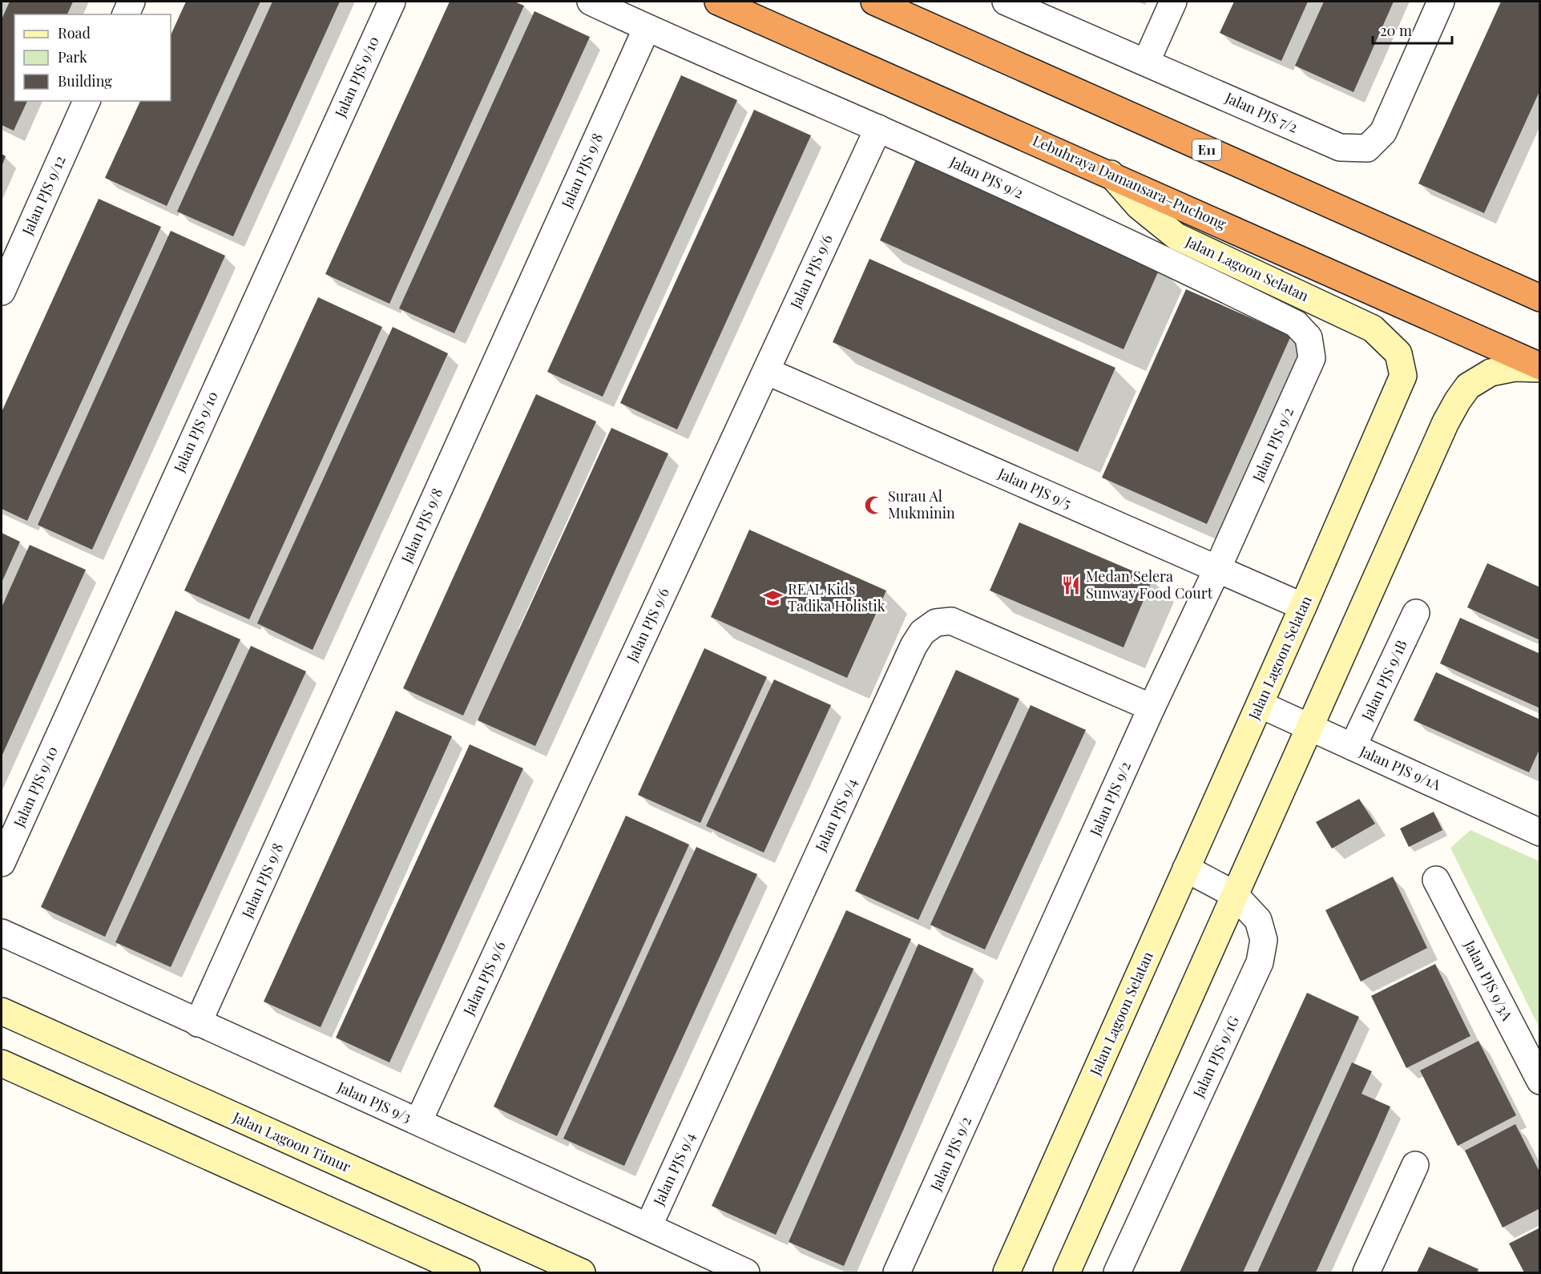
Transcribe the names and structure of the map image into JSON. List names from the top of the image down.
{
  "streets": {
    "highway": ["E11", "Lebuhraya Damansara–Puchong"],
    "main road": ["Jalan Lagoon Selatan", "Jalan Lagoon Timur"],
    "street": [
      "Jalan PJS 9/10",
      "Jalan PJS 7/2",
      "Jalan PJS 9/8",
      "Jalan PJS 9/2",
      "Jalan PJS 9/12",
      "Jalan PJS 9/6",
      "Jalan PJS 9/5",
      "Jalan PJS 9/1B",
      "Jalan PJS 9/1A",
      "Jalan PJS 9/4",
      "Jalan PJS 9/3A",
      "Jalan PJS 9/1G",
      "Jalan PJS 9/3"
    ]
  },
  "crossings": [
    ["Jalan PJS 9/8", "Jalan PJS 9/2"],
    ["Jalan PJS 9/8", "Jalan PJS 9/3"],
    ["Jalan PJS 9/2", "Jalan PJS 9/6"],
    ["Jalan PJS 9/2", "Jalan PJS 9/5"],
    ["Jalan PJS 9/2", "Jalan PJS 9/4"],
    ["Lebuhraya Damansara–Puchong", "Jalan Lagoon Selatan"],
    ["Jalan Lagoon Selatan", "Jalan PJS 9/5"],
    ["Jalan Lagoon Selatan", "Jalan PJS 9/1A"],
    ["Jalan Lagoon Selatan", "Jalan PJS 9/1G"],
    ["Jalan PJS 9/6", "Jalan PJS 9/5"],
    ["Jalan PJS 9/6", "Jalan PJS 9/3"],
    ["Jalan PJS 9/1B", "Jalan PJS 9/1A"],
    ["Jalan PJS 9/4", "Jalan PJS 9/3"]
  ],
  "places": {
    "mosque": ["Surau Al Mukminin"],
    "restaurant": ["Medan Selera Sunway Food Court"],
    "school or university": ["REAL Kids Tadika Holistik"]
  },
  "legend": ["Road", "Park", "Building"],
  "scale_bar": "20 m"
}
